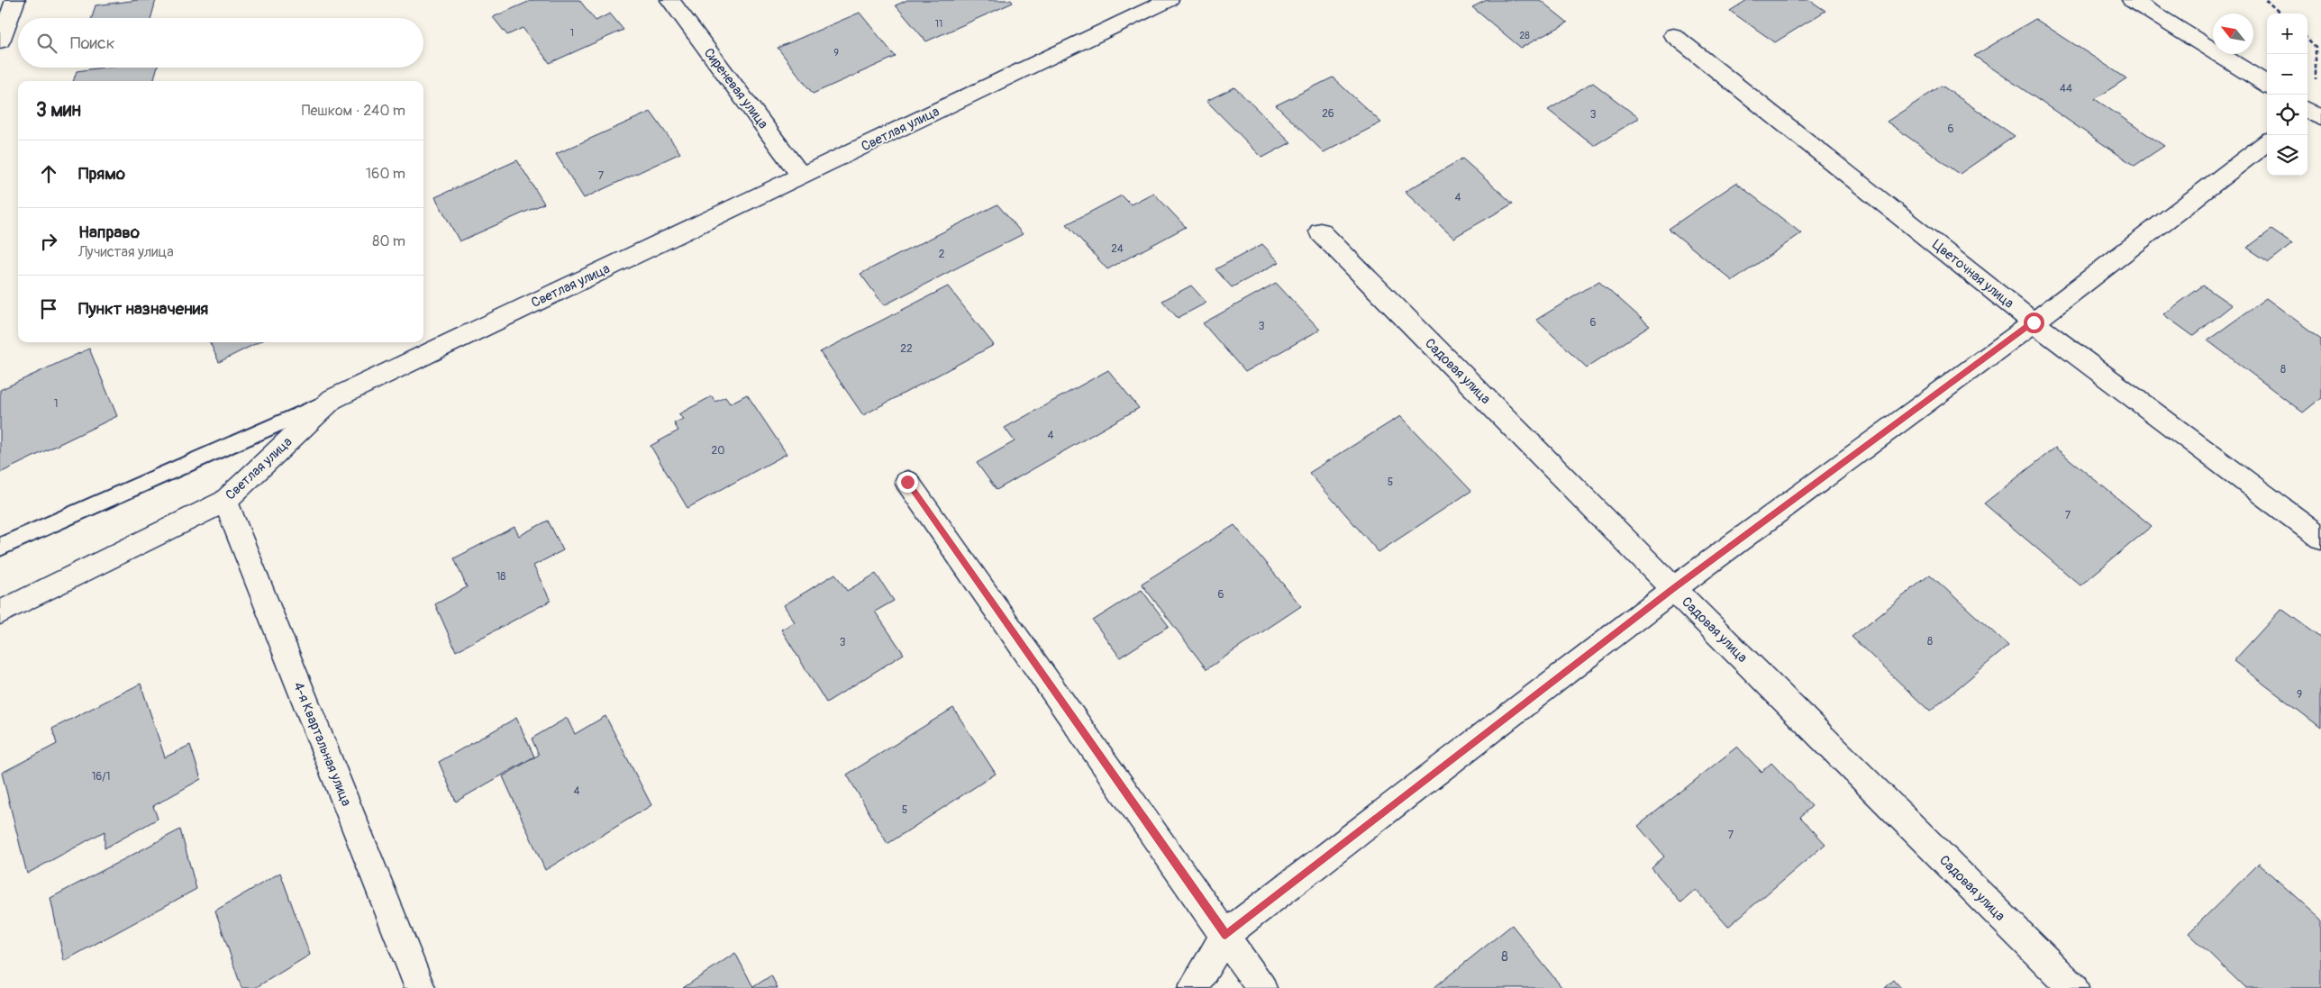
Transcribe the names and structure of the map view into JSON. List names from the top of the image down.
{
  "streets": {
    "street": [
      "Сиреневая улица",
      "Светлая улица",
      "Цветочная улица",
      "Садовая улица",
      "4-я Квартальная улица"
    ]
  },
  "crossings": [
    ["Сиреневая улица", "Светлая улица"],
    ["Светлая улица", "4-я Квартальная улица"]
  ],
  "house_numbers": [
    "11",
    "1",
    "28",
    "9",
    "44",
    "26",
    "3",
    "6",
    "7",
    "4",
    "24",
    "2",
    "6",
    "3",
    "22",
    "8",
    "1",
    "4",
    "20",
    "5",
    "7",
    "18",
    "6",
    "8",
    "3",
    "9",
    "16/1",
    "4",
    "5",
    "7",
    "8"
  ],
  "north": "top left",
  "page": {
    "map_buttons": ["+", "−"],
    "search": "Поиск",
    "heading": ["3 мин", "Пешком · 240 m"],
    "list": [
      ["Прямо", "160 m"],
      ["Направо", "Лучистая улица", "80 m"],
      "Пункт назначения"
    ]
  }
}
